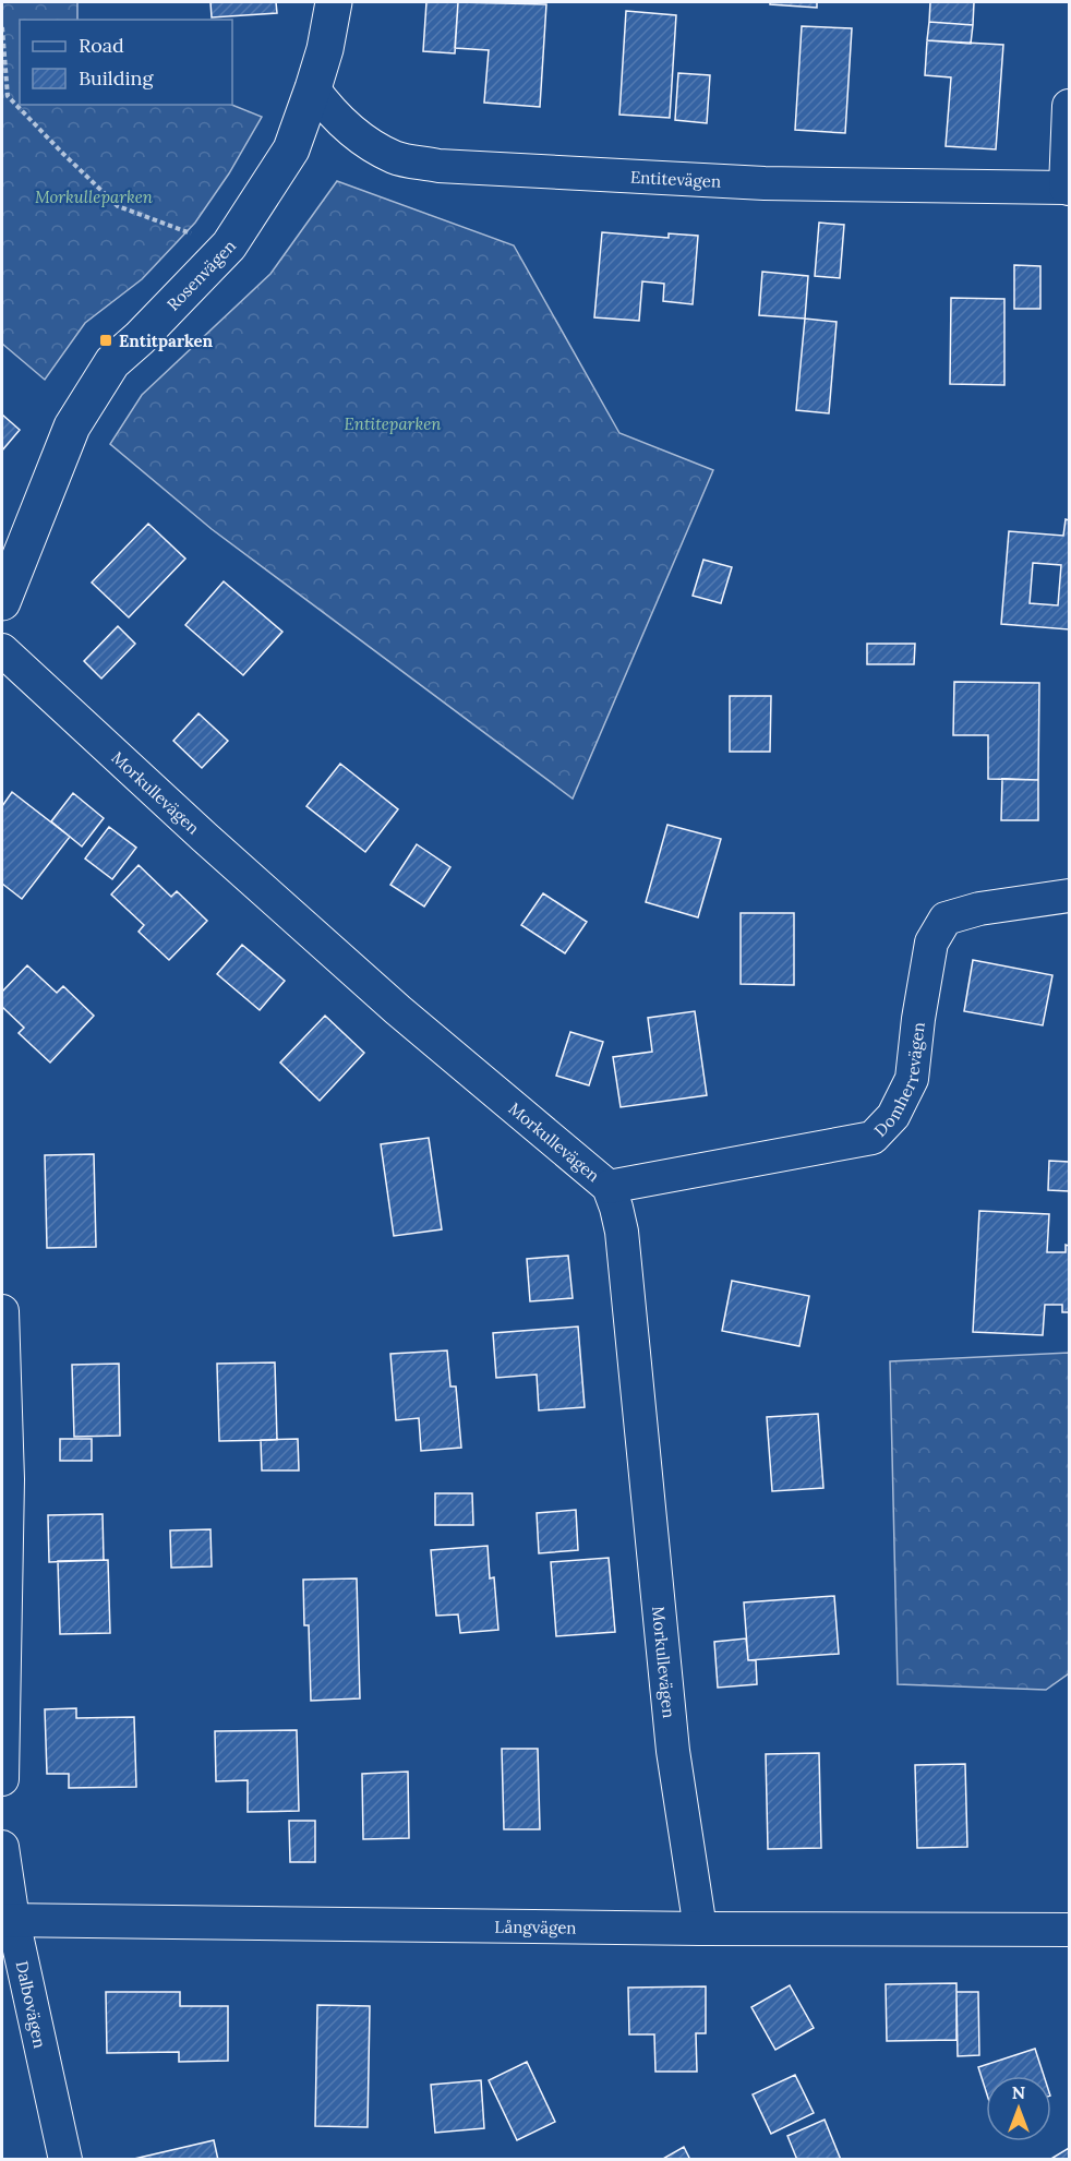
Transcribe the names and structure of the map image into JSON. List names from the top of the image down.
{
  "streets": {
    "street": [
      "Entitevägen",
      "Rosenvägen",
      "Morkullevägen",
      "Domherrevägen",
      "Långvägen",
      "Dalbovägen"
    ]
  },
  "crossings": [
    ["Entitevägen", "Rosenvägen"],
    ["Morkullevägen", "Domherrevägen"],
    ["Morkullevägen", "Långvägen"],
    ["Långvägen", "Dalbovägen"]
  ],
  "parks": ["Morkulleparken", "Entiteparken"],
  "places": {
    "transit": ["Entitparken"]
  },
  "legend": ["Road", "Building"],
  "north": "top"
}
